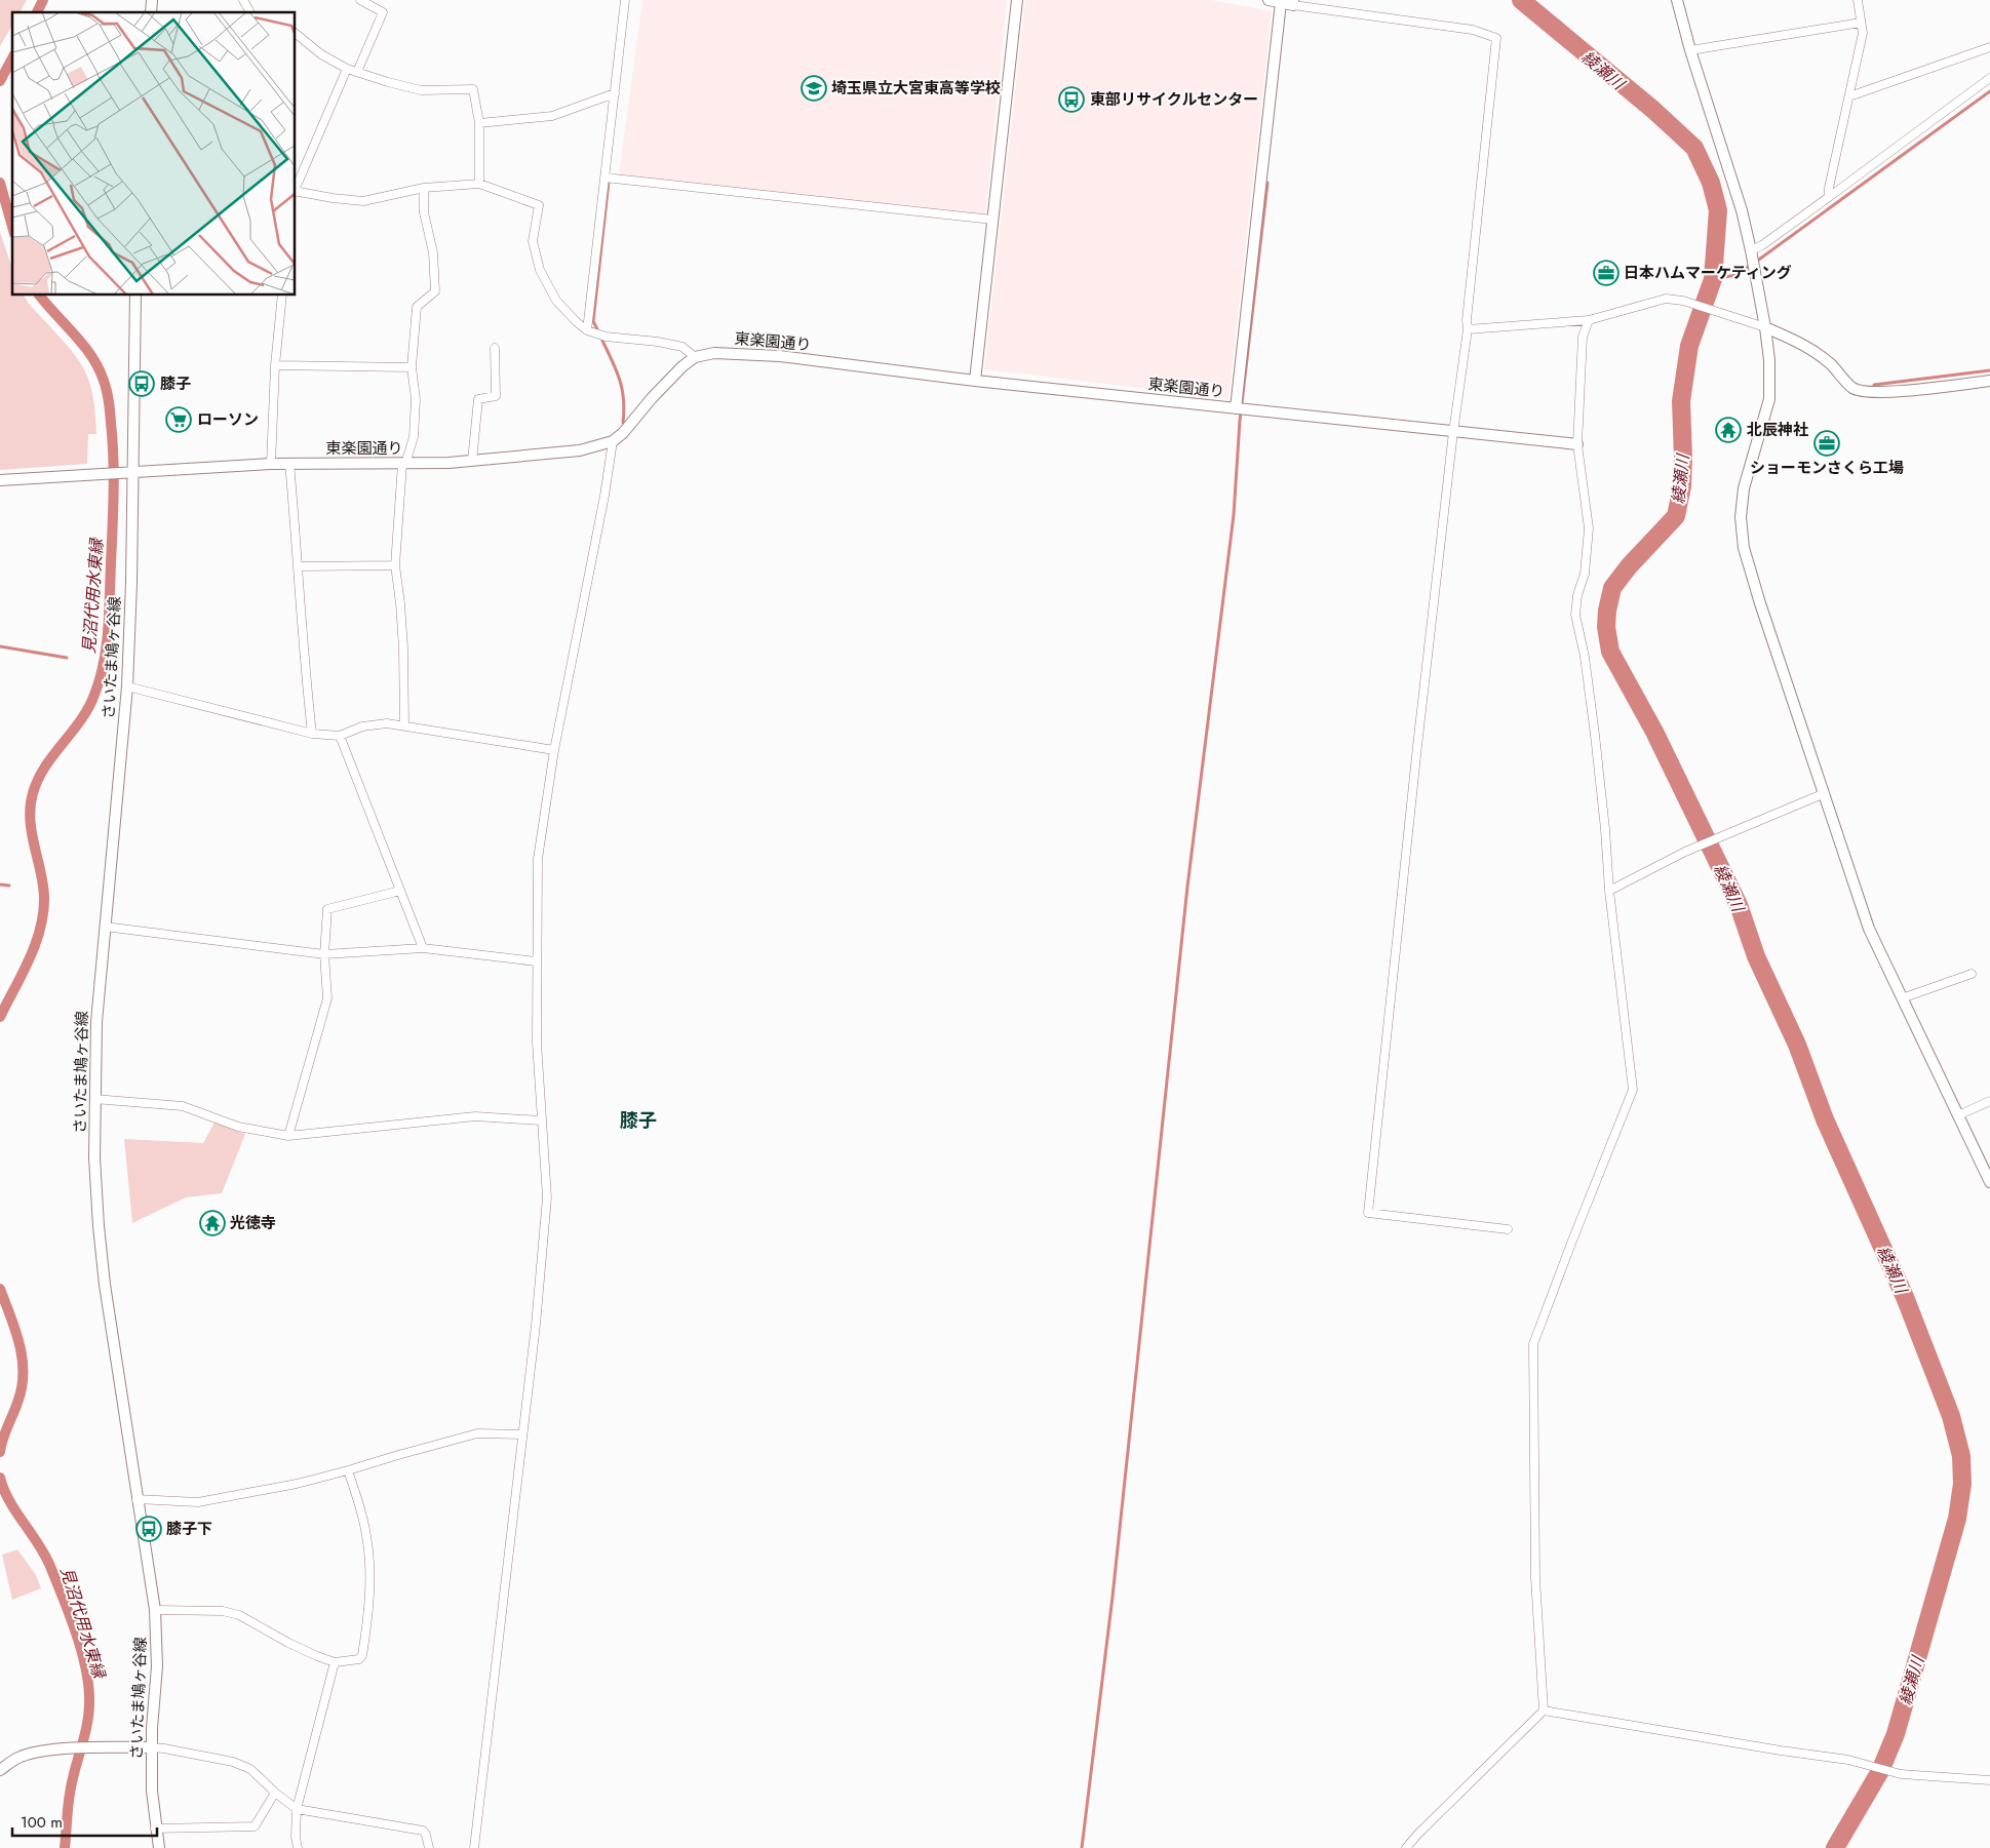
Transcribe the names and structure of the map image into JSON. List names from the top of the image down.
{
  "streets": {
    "street": ["東楽園通り", "さいたま鳩ヶ谷線"]
  },
  "crossings": [
    ["東楽園通り", "さいたま鳩ヶ谷線"]
  ],
  "districts": ["膝子"],
  "water": ["綾瀬川", "見沼代用水東縁"],
  "places": {
    "school or university": ["埼玉県立大宮東高等学校"],
    "bus stop": ["東部リサイクルセンター", "膝子", "膝子下"],
    "office": ["日本ハムマーケティング", "ショーモンさくら工場"],
    "supermarket": ["ローソン"],
    "temple": ["北辰神社", "光徳寺"]
  },
  "scale_bar": "100 m"
}
